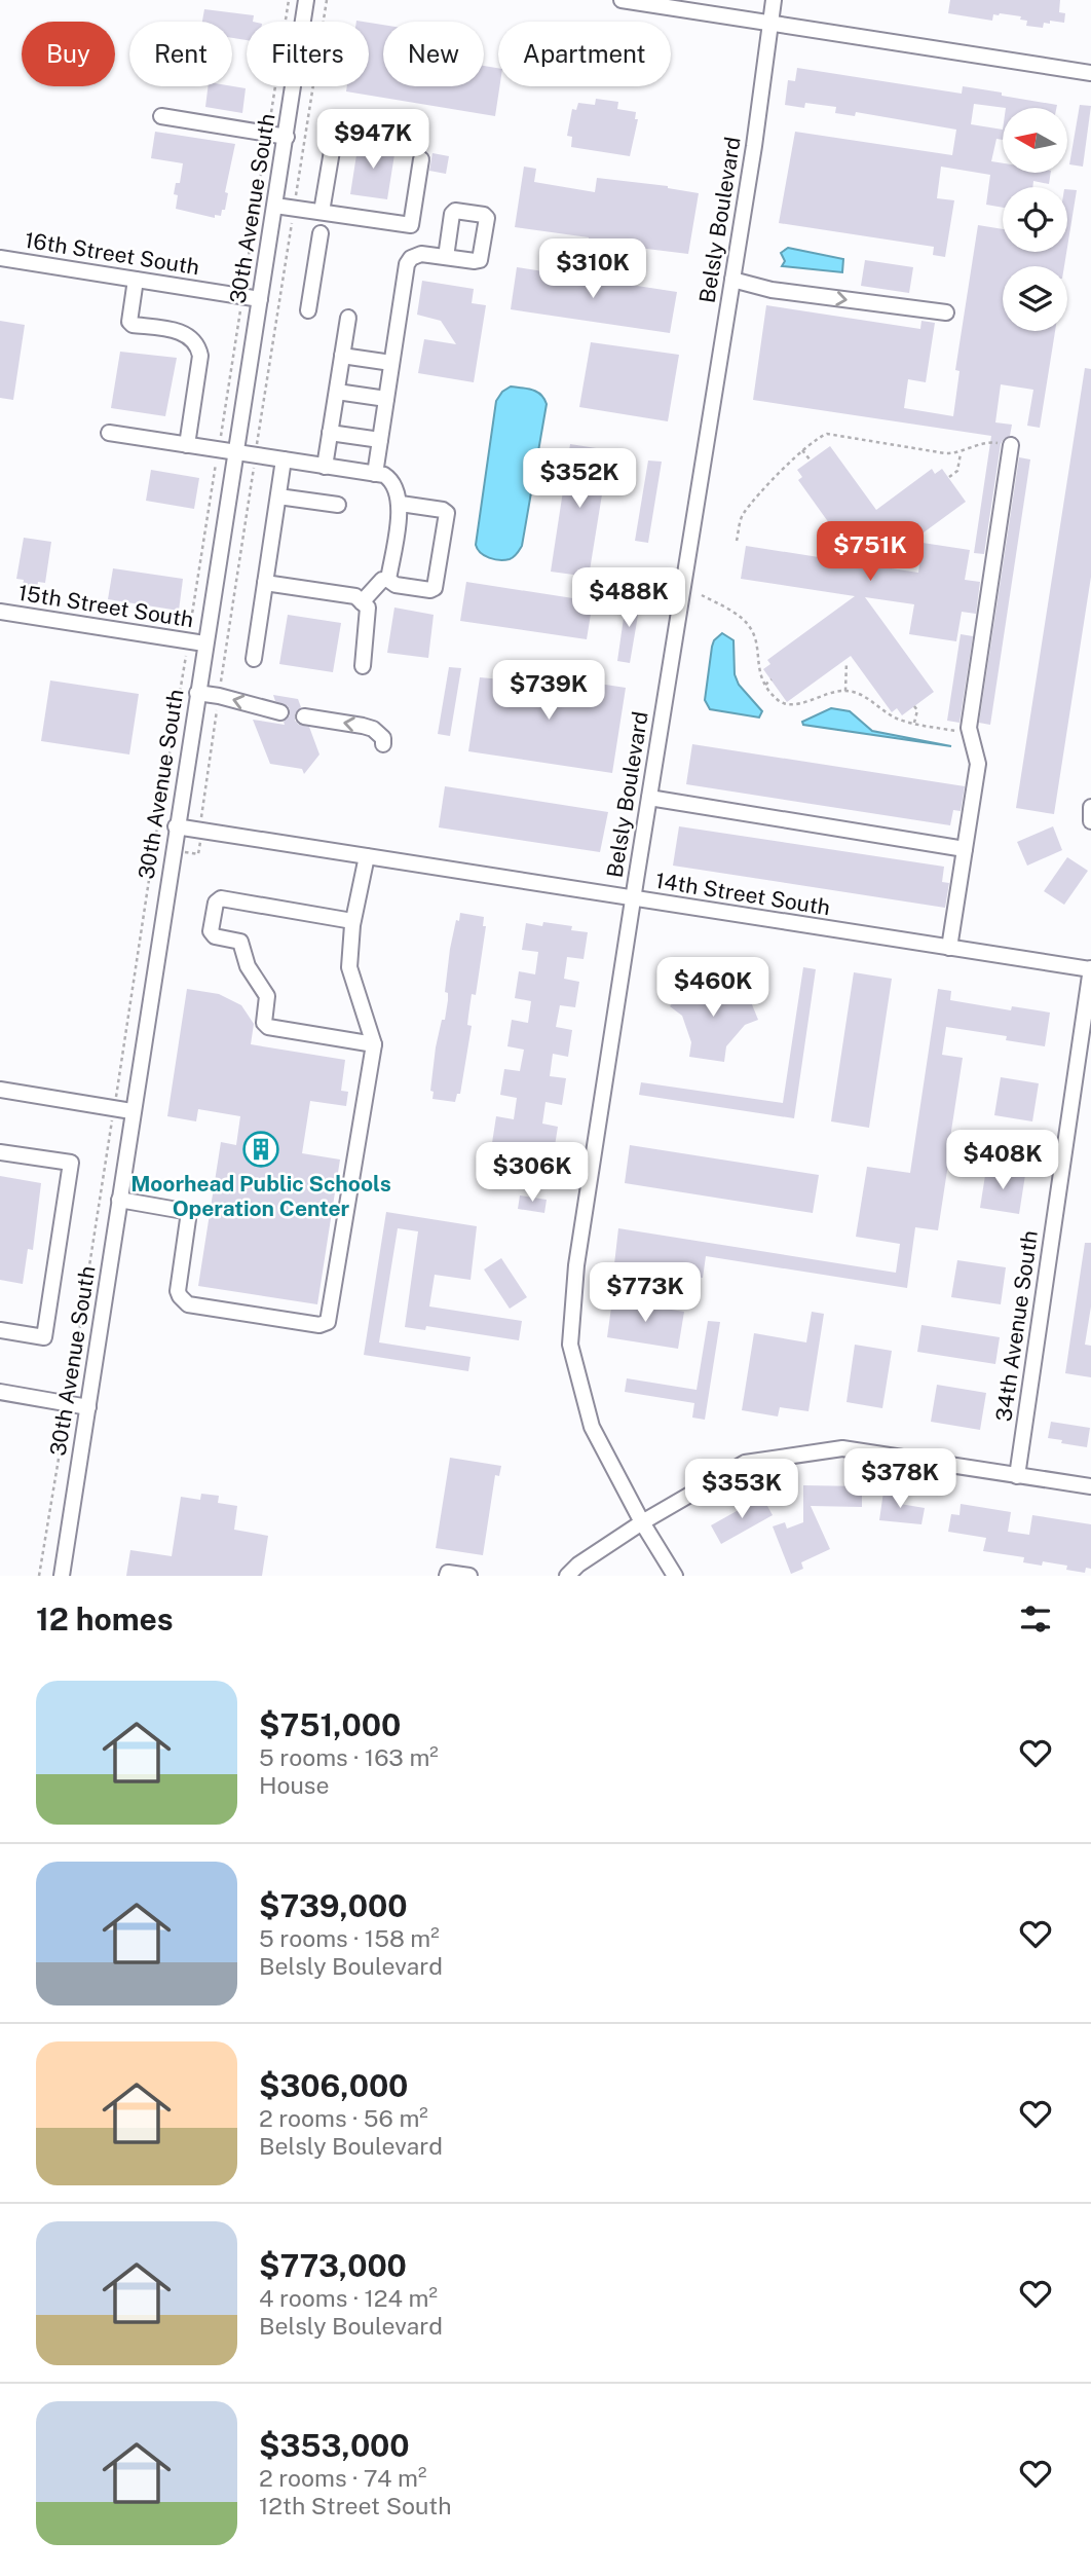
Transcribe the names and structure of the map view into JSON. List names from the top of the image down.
{
  "streets": {
    "street": [
      "30th Avenue South",
      "Belsly Boulevard",
      "16th Street South",
      "15th Street South",
      "14th Street South",
      "34th Avenue South"
    ]
  },
  "crossings": [
    ["30th Avenue South", "16th Street South"],
    ["30th Avenue South", "15th Street South"],
    ["30th Avenue South", "14th Street South"],
    ["Belsly Boulevard", "14th Street South"],
    ["14th Street South", "34th Avenue South"]
  ],
  "places": {
    "building": ["Moorhead Public Schools Operation Center"]
  },
  "north": "left",
  "page": {
    "chip": [
      "Buy",
      "Rent",
      "Filters",
      "New",
      "Apartment"
    ],
    "price": [
      "$947K",
      "$310K",
      "$352K",
      "$751K",
      "$488K",
      "$739K",
      "$460K",
      "$408K",
      "$306K",
      "$773K",
      "$378K",
      "$353K"
    ],
    "heading": "12 homes",
    "list": [
      {
        "name": "$751,000",
        "note": "5 rooms · 163 m² · House"
      },
      {
        "name": "$739,000",
        "note": "5 rooms · 158 m² · Belsly Boulevard"
      },
      {
        "name": "$306,000",
        "note": "2 rooms · 56 m² · Belsly Boulevard"
      },
      {
        "name": "$773,000",
        "note": "4 rooms · 124 m² · Belsly Boulevard"
      },
      {
        "name": "$353,000",
        "note": "2 rooms · 74 m² · 12th Street South"
      }
    ]
  }
}
